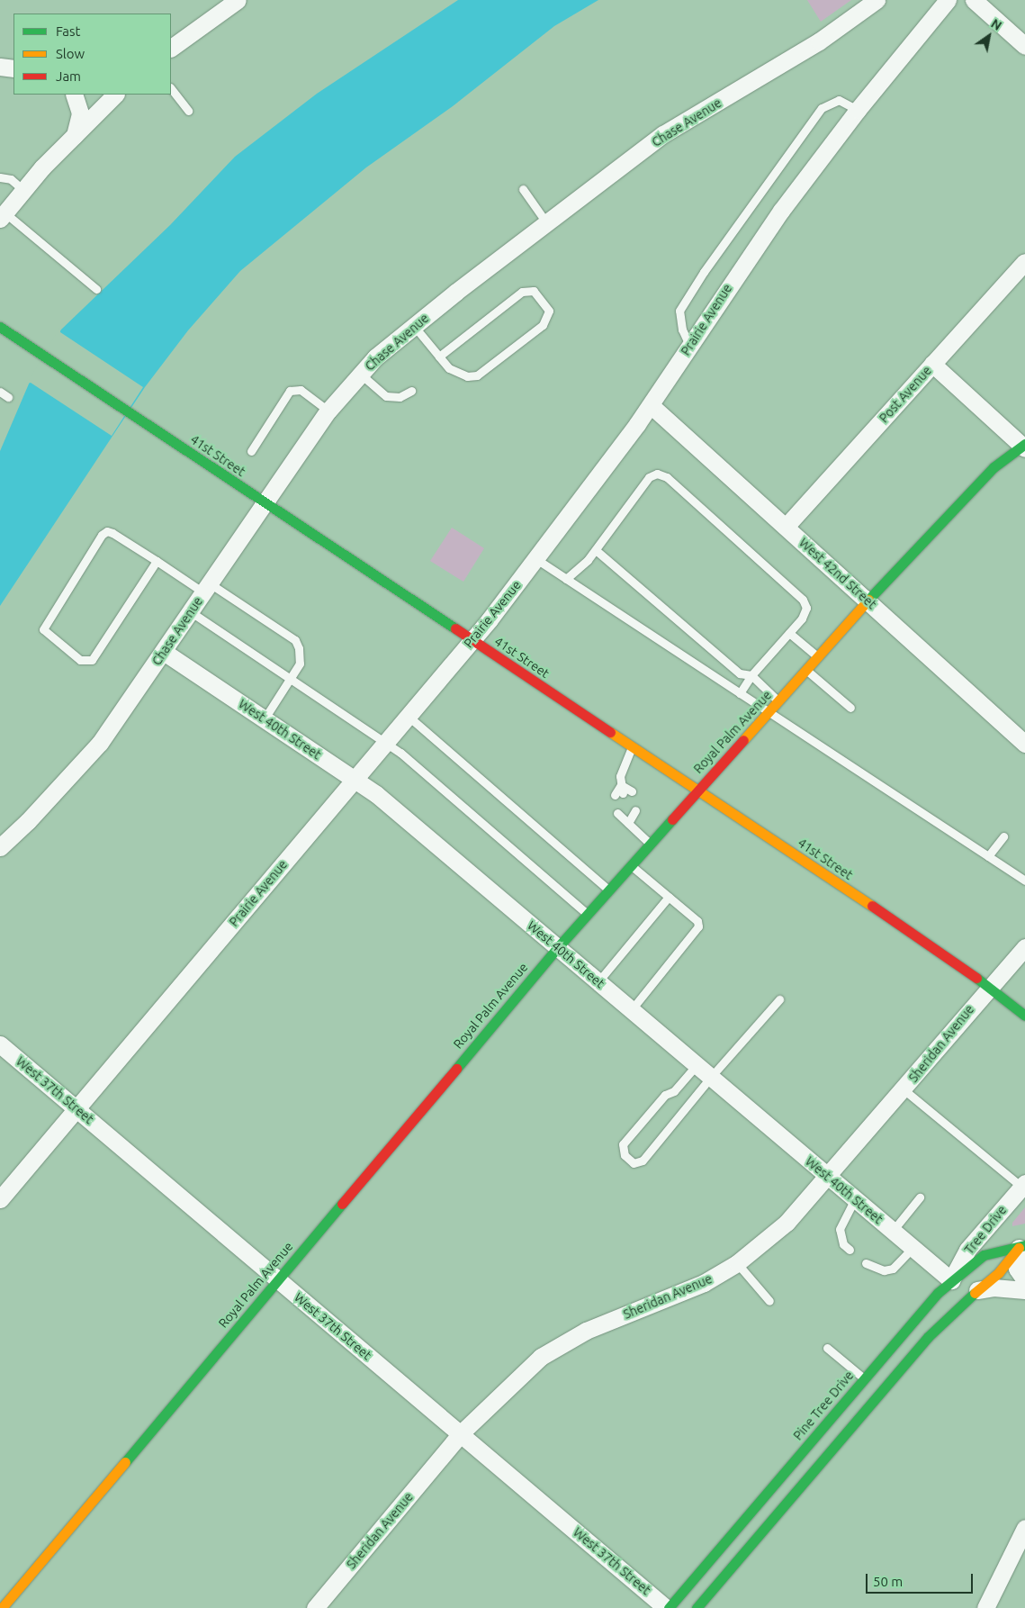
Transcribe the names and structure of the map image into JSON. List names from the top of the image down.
{
  "streets": {
    "main road": ["41st Street", "Royal Palm Avenue", "Pine Tree Drive"],
    "street": [
      "Chase Avenue",
      "Prairie Avenue",
      "Post Avenue",
      "West 42nd Street",
      "West 40th Street",
      "Sheridan Avenue",
      "West 37th Street",
      "Tree Drive"
    ]
  },
  "crossings": [
    ["Chase Avenue", "41st Street"],
    ["Chase Avenue", "West 40th Street"],
    ["Prairie Avenue", "41st Street"],
    ["Prairie Avenue", "West 42nd Street"],
    ["Prairie Avenue", "West 40th Street"],
    ["Prairie Avenue", "West 37th Street"],
    ["Post Avenue", "West 42nd Street"],
    ["41st Street", "Royal Palm Avenue"],
    ["41st Street", "Sheridan Avenue"],
    ["West 42nd Street", "Royal Palm Avenue"],
    ["West 40th Street", "Royal Palm Avenue"],
    ["West 40th Street", "Sheridan Avenue"],
    ["West 40th Street", "Tree Drive"],
    ["West 40th Street", "Pine Tree Drive"],
    ["Royal Palm Avenue", "West 37th Street"],
    ["Sheridan Avenue", "West 37th Street"],
    ["West 37th Street", "Pine Tree Drive"],
    ["Tree Drive", "Pine Tree Drive"]
  ],
  "legend": ["Fast", "Slow", "Jam"],
  "scale_bar": "50 m",
  "north": "top right"
}
